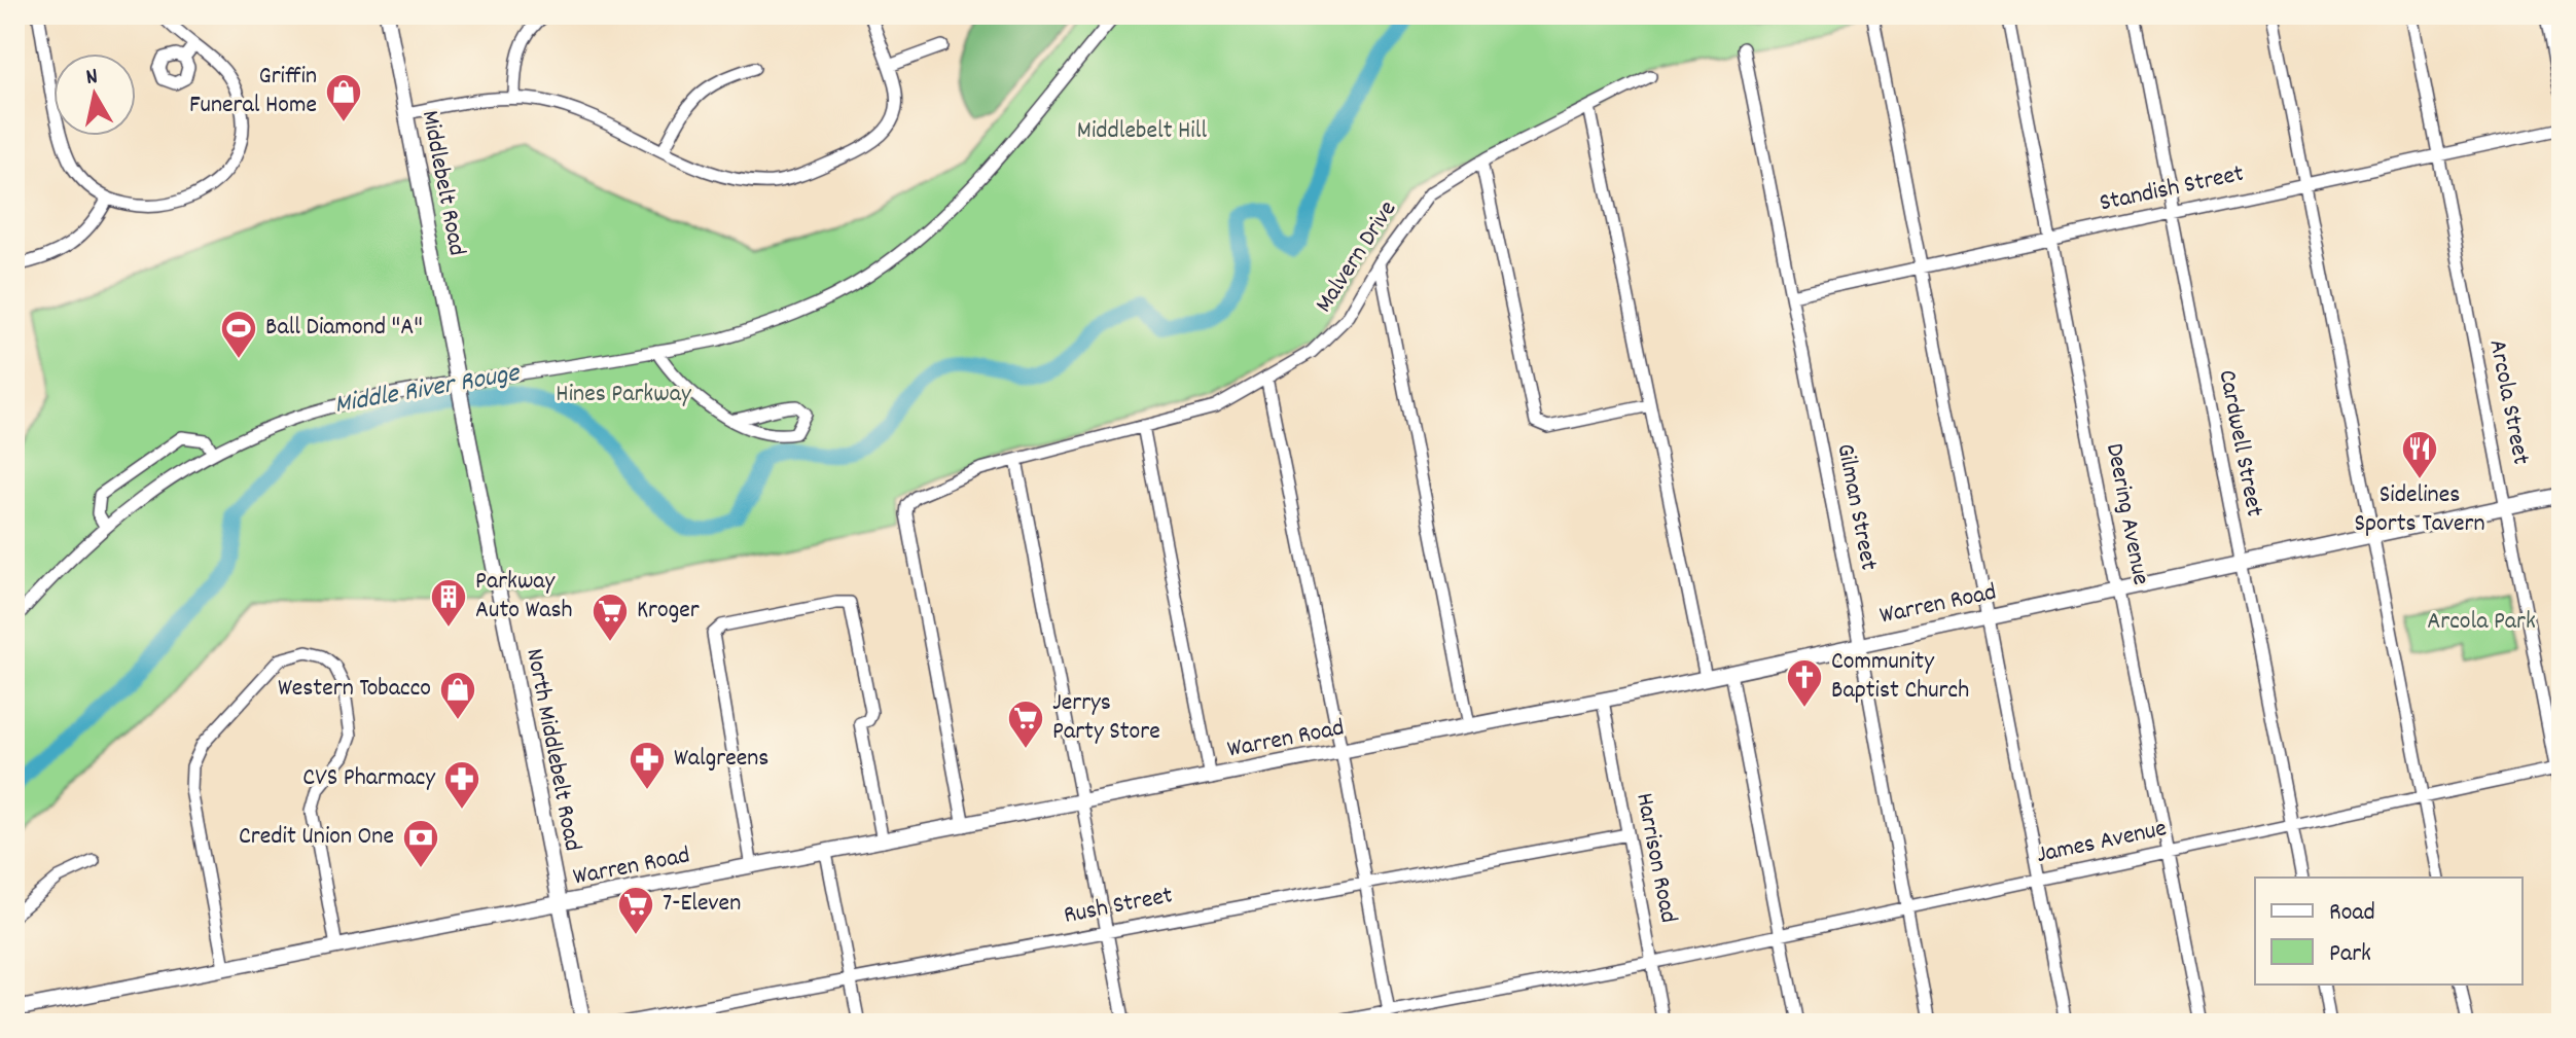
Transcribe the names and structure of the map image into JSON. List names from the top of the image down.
{
  "streets": {
    "main road": ["Middlebelt Road", "Warren Road", "North Middlebelt Road"],
    "street": [
      "Standish Street",
      "Malvern Drive",
      "Arcola Street",
      "Cardwell Street",
      "Gilman Street",
      "Deering Avenue",
      "James Avenue",
      "Harrison Road",
      "Rush Street"
    ]
  },
  "crossings": [
    ["Middlebelt Road", "North Middlebelt Road"],
    ["Standish Street", "Arcola Street"],
    ["Standish Street", "Cardwell Street"],
    ["Standish Street", "Gilman Street"],
    ["Standish Street", "Deering Avenue"],
    ["Malvern Drive", "Warren Road"],
    ["Arcola Street", "Warren Road"],
    ["Arcola Street", "James Avenue"],
    ["Cardwell Street", "Warren Road"],
    ["Cardwell Street", "James Avenue"],
    ["Gilman Street", "Warren Road"],
    ["Gilman Street", "James Avenue"],
    ["Deering Avenue", "Warren Road"],
    ["Deering Avenue", "James Avenue"],
    ["Warren Road", "North Middlebelt Road"],
    ["Warren Road", "Harrison Road"],
    ["James Avenue", "Harrison Road"],
    ["Harrison Road", "Rush Street"]
  ],
  "water": ["Middle River Rouge"],
  "parks": ["Middlebelt Hill", "Hines Parkway", "Arcola Park"],
  "places": {
    "shop": ["Griffin Funeral Home", "Western Tobacco"],
    "sports": ["Ball Diamond \"A\""],
    "restaurant": ["Sidelines Sports Tavern"],
    "building": ["Parkway Auto Wash"],
    "supermarket": ["Kroger", "Jerrys Party Store", "7-Eleven"],
    "church": ["Community Baptist Church"],
    "pharmacy": ["Walgreens", "CVS Pharmacy"],
    "bank": ["Credit Union One"]
  },
  "legend": ["Road", "Park"],
  "north": "top"
}
